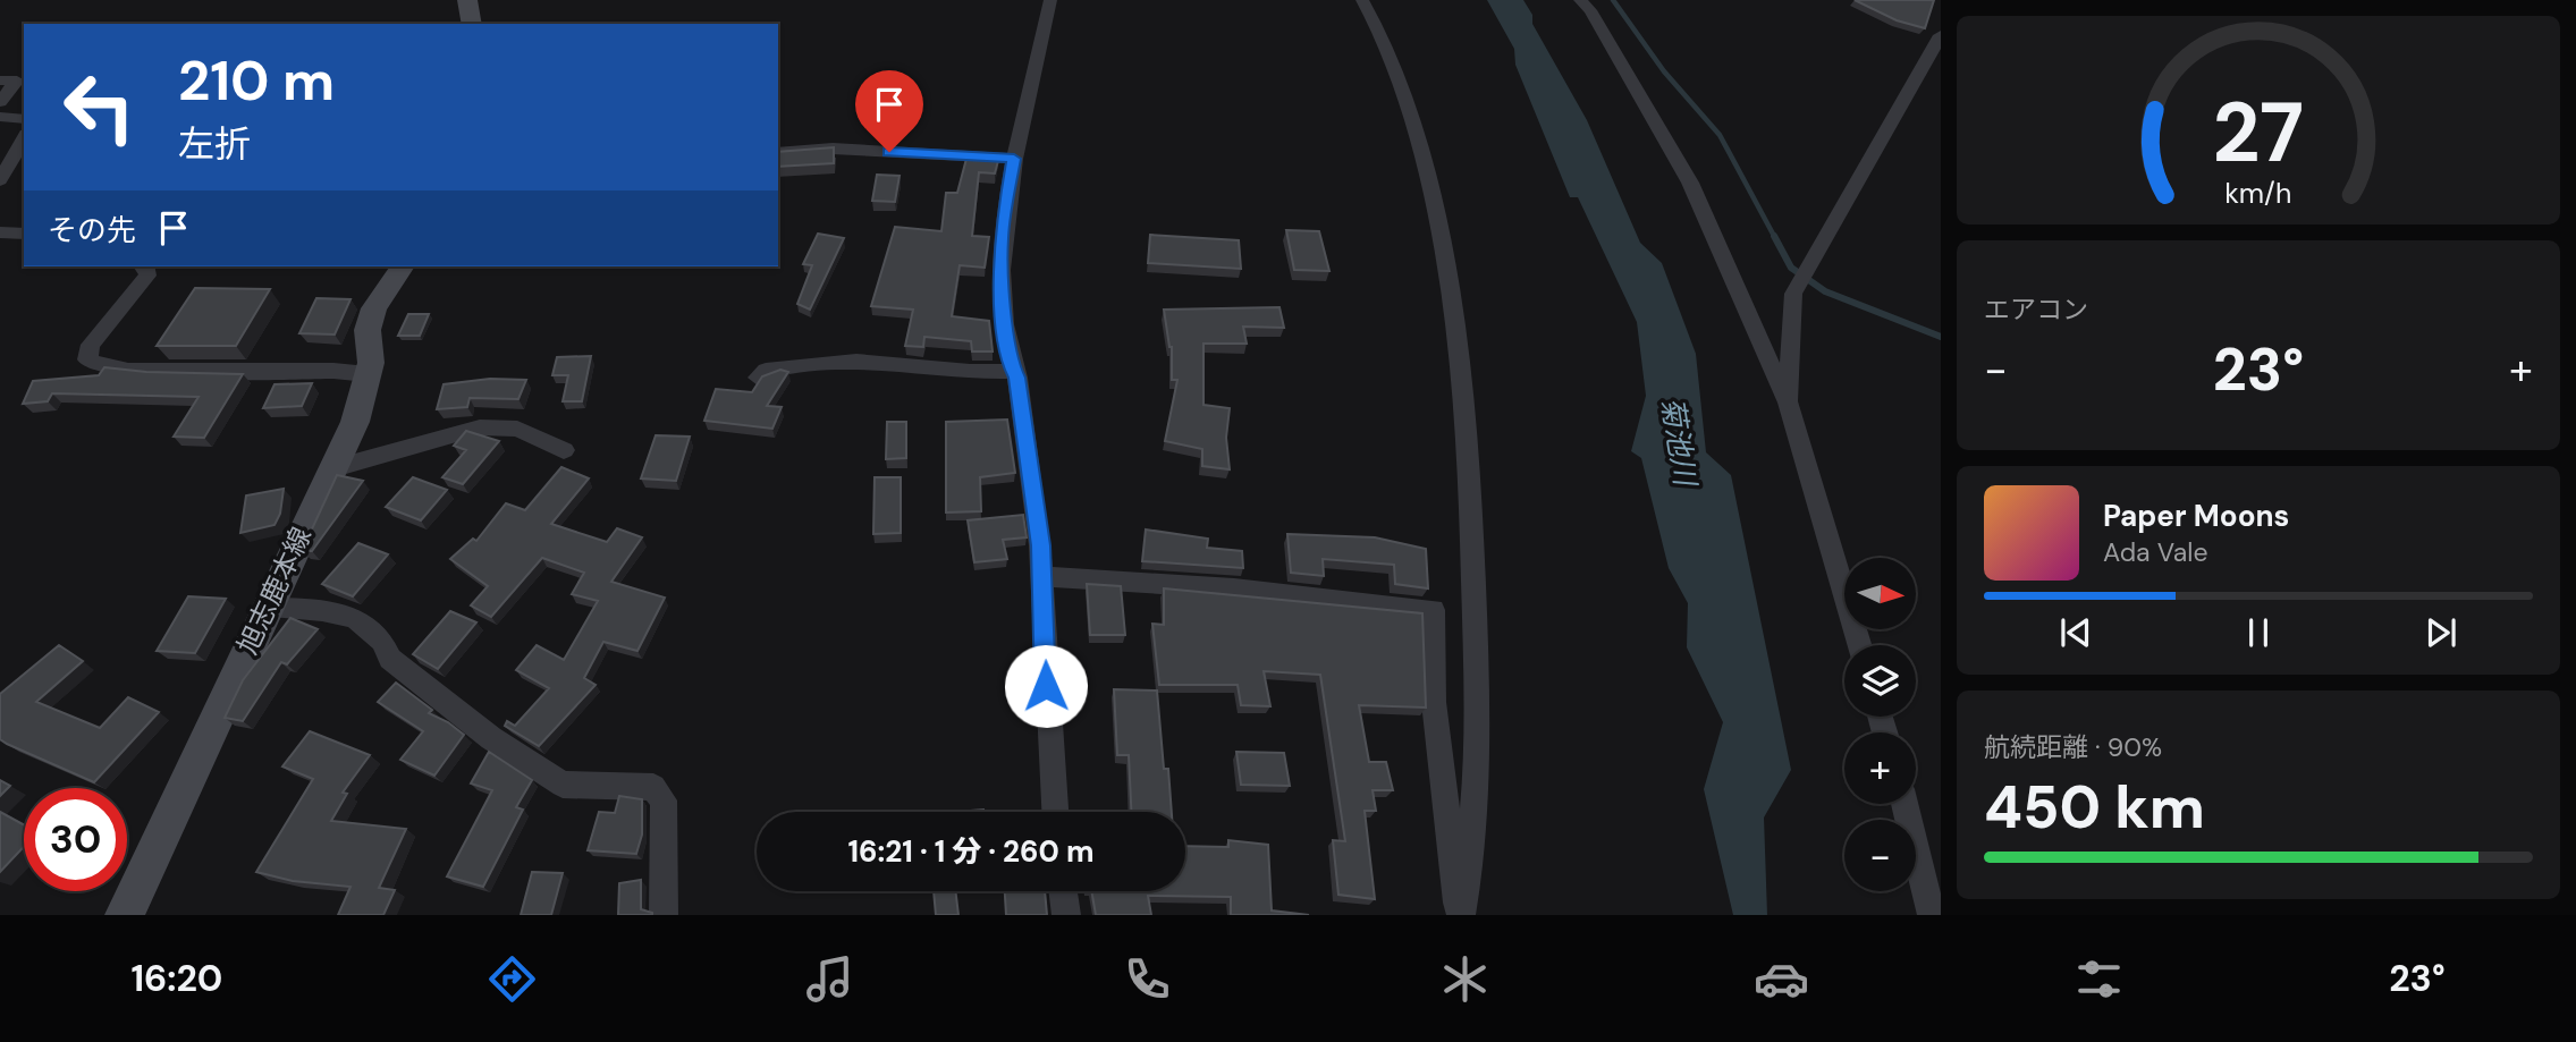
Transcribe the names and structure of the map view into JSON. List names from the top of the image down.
{
  "streets": {
    "main road": ["旭志鹿本線"]
  },
  "water": ["菊池川"],
  "north": "right",
  "page": {
    "turn": ["210 m", "左折"],
    "then": "その先",
    "tile": [
      "エアコン",
      ["航続距離 · 90%", "450 km"]
    ],
    "heat": ["−", "23°", "+"],
    "song": ["Paper Moons", "Ada Vale"],
    "map_buttons": ["+", "−"],
    "limit": "30",
    "trip": "16:21 · 1 分 · 260 m",
    "tabs": ["16:20", "23°"],
    "gauge": ["27", "km/h"]
  }
}
